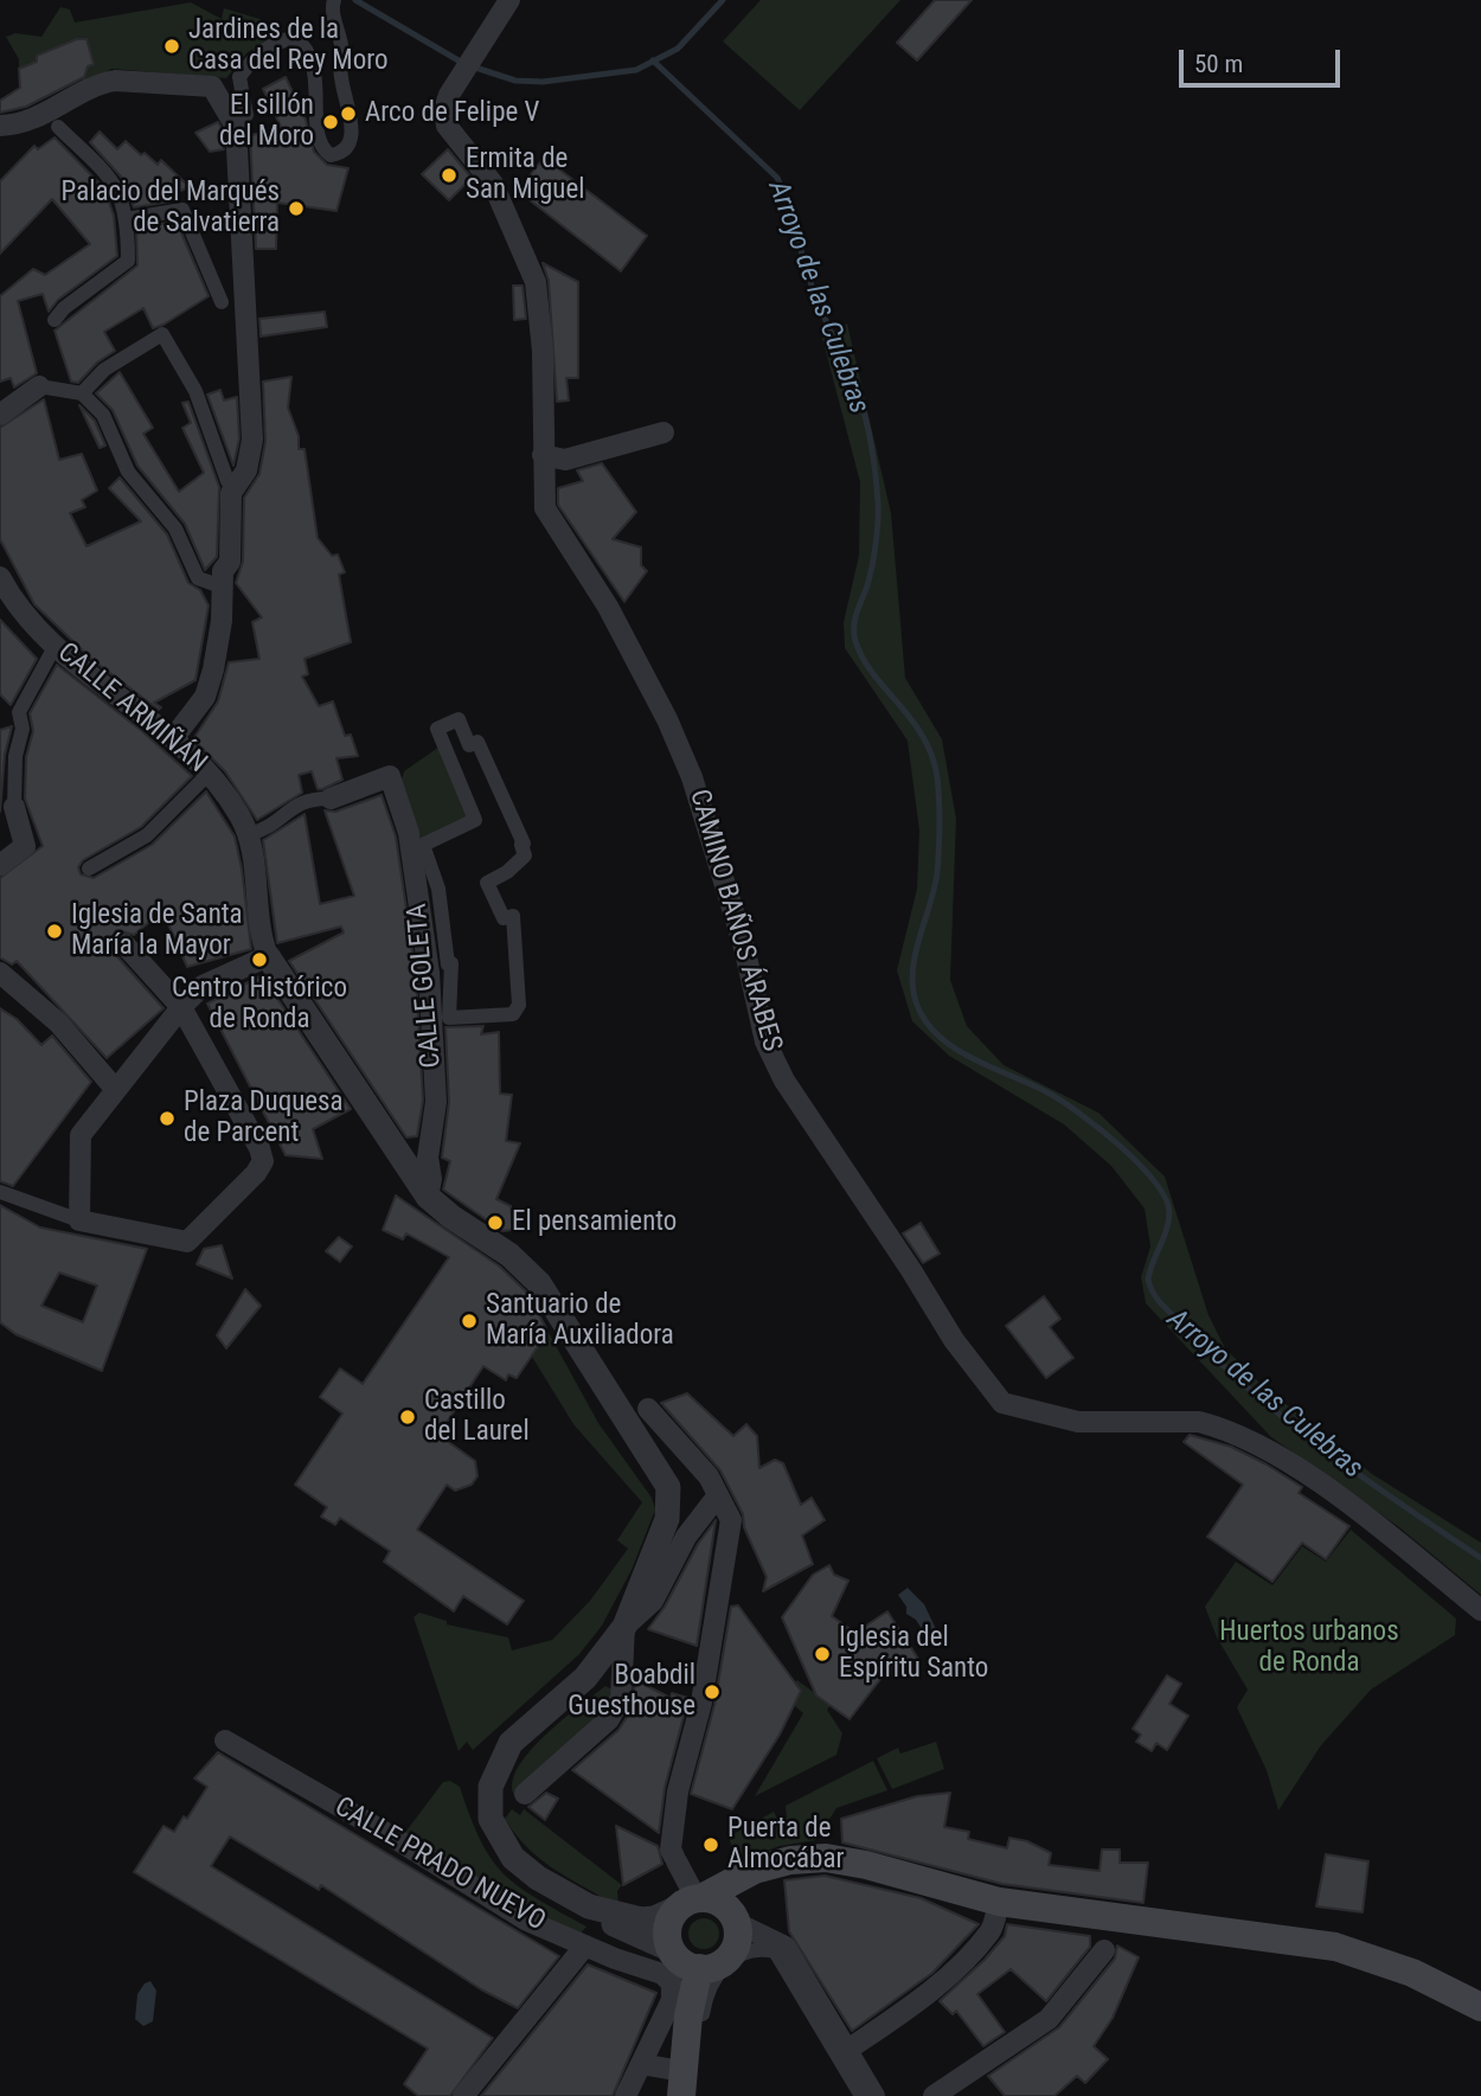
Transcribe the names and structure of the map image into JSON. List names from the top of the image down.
{
  "streets": {
    "street": [
      "CALLE ARMIÑÁN",
      "CAMINO BAÑOS ÁRABES",
      "CALLE GOLETA",
      "CALLE PRADO NUEVO"
    ]
  },
  "crossings": [
    ["CALLE ARMIÑÁN", "CALLE GOLETA"]
  ],
  "water": ["Arroyo de las Culebras"],
  "parks": ["Huertos urbanos de Ronda"],
  "places": [
    "Jardines de la Casa del Rey Moro",
    "Arco de Felipe V",
    "El sillón del Moro",
    "Ermita de San Miguel",
    "Palacio del Marqués de Salvatierra",
    "Iglesia de Santa María la Mayor",
    "Centro Histórico de Ronda",
    "Plaza Duquesa de Parcent",
    "El pensamiento",
    "Santuario de María Auxiliadora",
    "Castillo del Laurel",
    "Iglesia del Espíritu Santo",
    "Boabdil Guesthouse",
    "Puerta de Almocábar"
  ],
  "scale_bar": "50 m"
}
